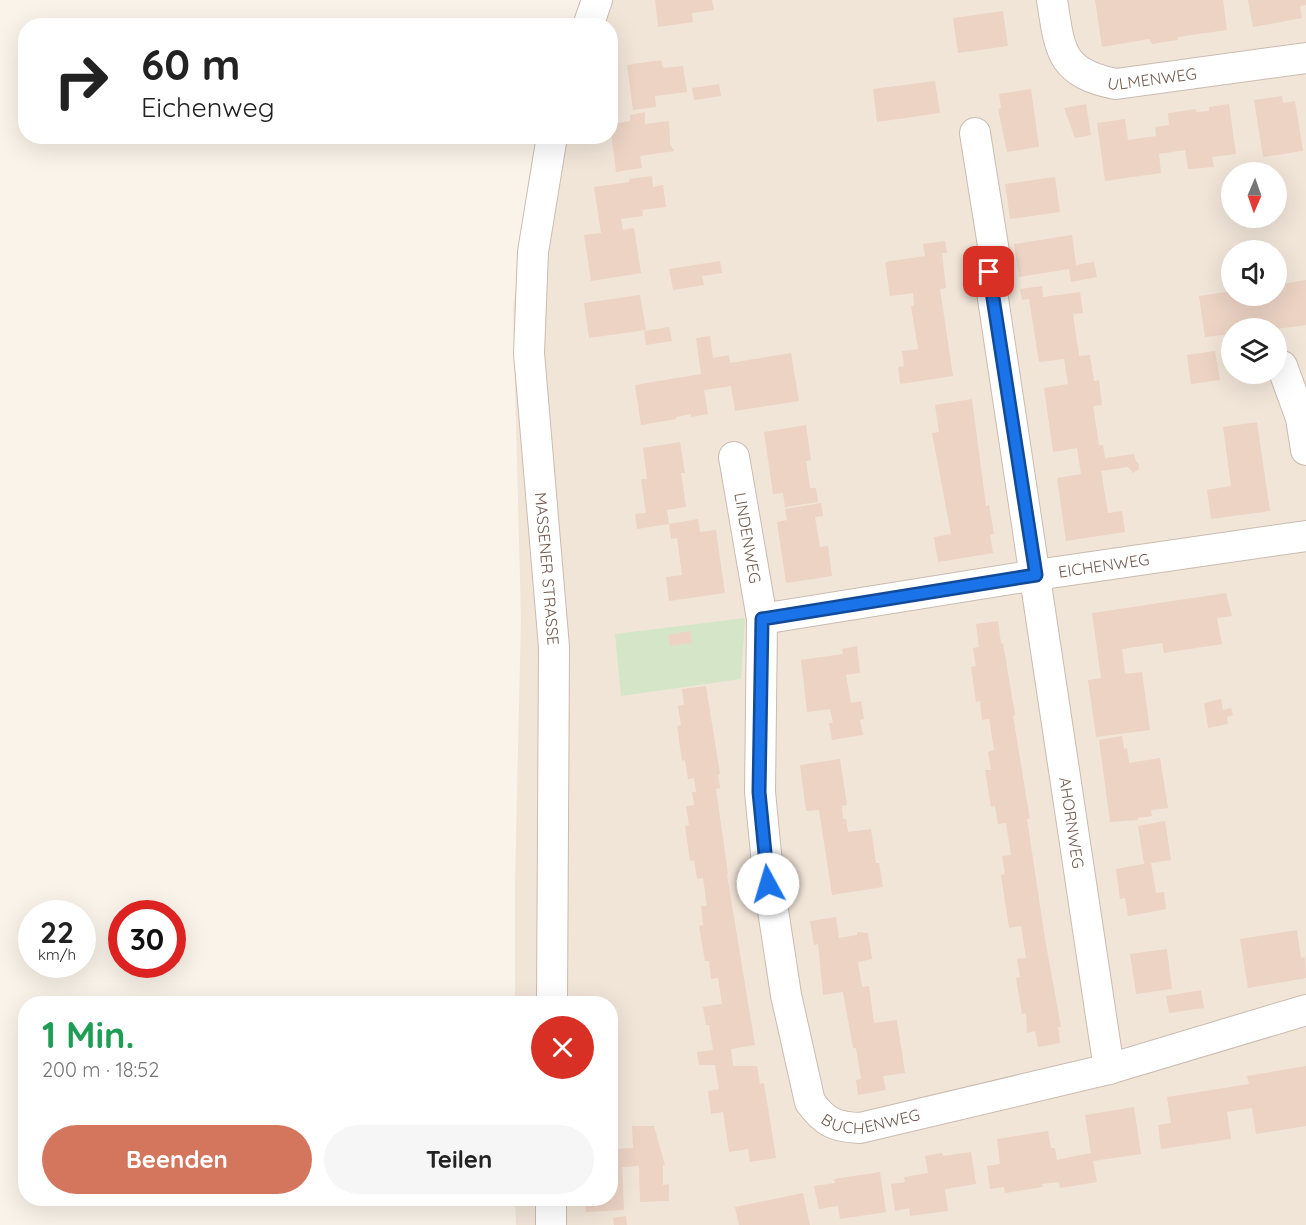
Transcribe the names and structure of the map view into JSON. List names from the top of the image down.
{
  "streets": {
    "street": [
      "ULMENWEG",
      "LINDENWEG",
      "EICHENWEG",
      "MASSENER STRASSE",
      "AHORNWEG",
      "BUCHENWEG"
    ]
  },
  "crossings": [
    ["LINDENWEG", "EICHENWEG"],
    ["LINDENWEG", "BUCHENWEG"],
    ["EICHENWEG", "AHORNWEG"],
    ["EICHENWEG", "BUCHENWEG"],
    ["AHORNWEG", "BUCHENWEG"]
  ],
  "north": "bottom",
  "page": {
    "turn": ["60 m", "Eichenweg"],
    "speed": "22 km/h",
    "limit": "30",
    "heading": ["1 Min.", "200 m · 18:52"],
    "buttons": ["Beenden", "Teilen"]
  }
}
